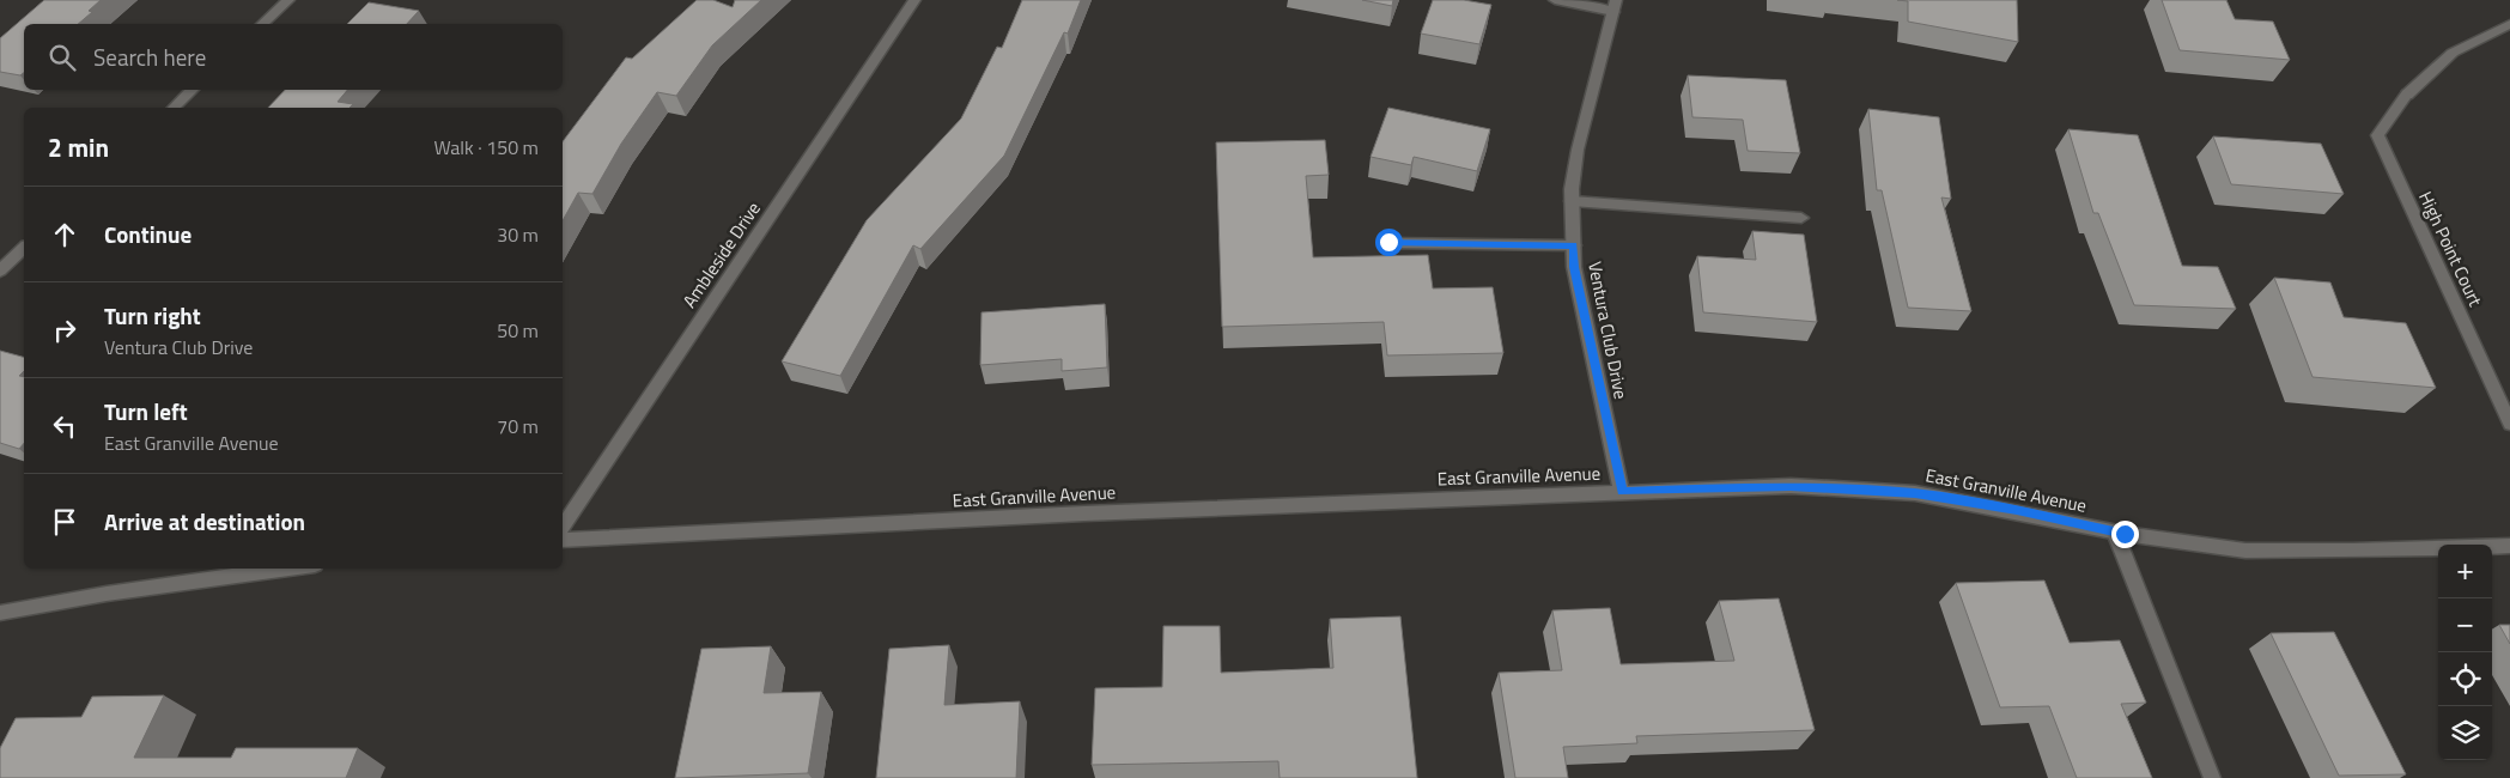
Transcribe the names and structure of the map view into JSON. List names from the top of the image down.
{
  "streets": {
    "street": [
      "High Point Court",
      "Ambleside Drive",
      "Ventura Club Drive",
      "East Granville Avenue"
    ]
  },
  "crossings": [
    ["Ventura Club Drive", "East Granville Avenue"]
  ],
  "page": {
    "search": "Search here",
    "heading": ["2 min", "Walk · 150 m"],
    "list": [
      ["Continue", "30 m"],
      ["Turn right", "Ventura Club Drive", "50 m"],
      ["Turn left", "East Granville Avenue", "70 m"],
      "Arrive at destination"
    ],
    "map_buttons": ["+", "−"]
  }
}
